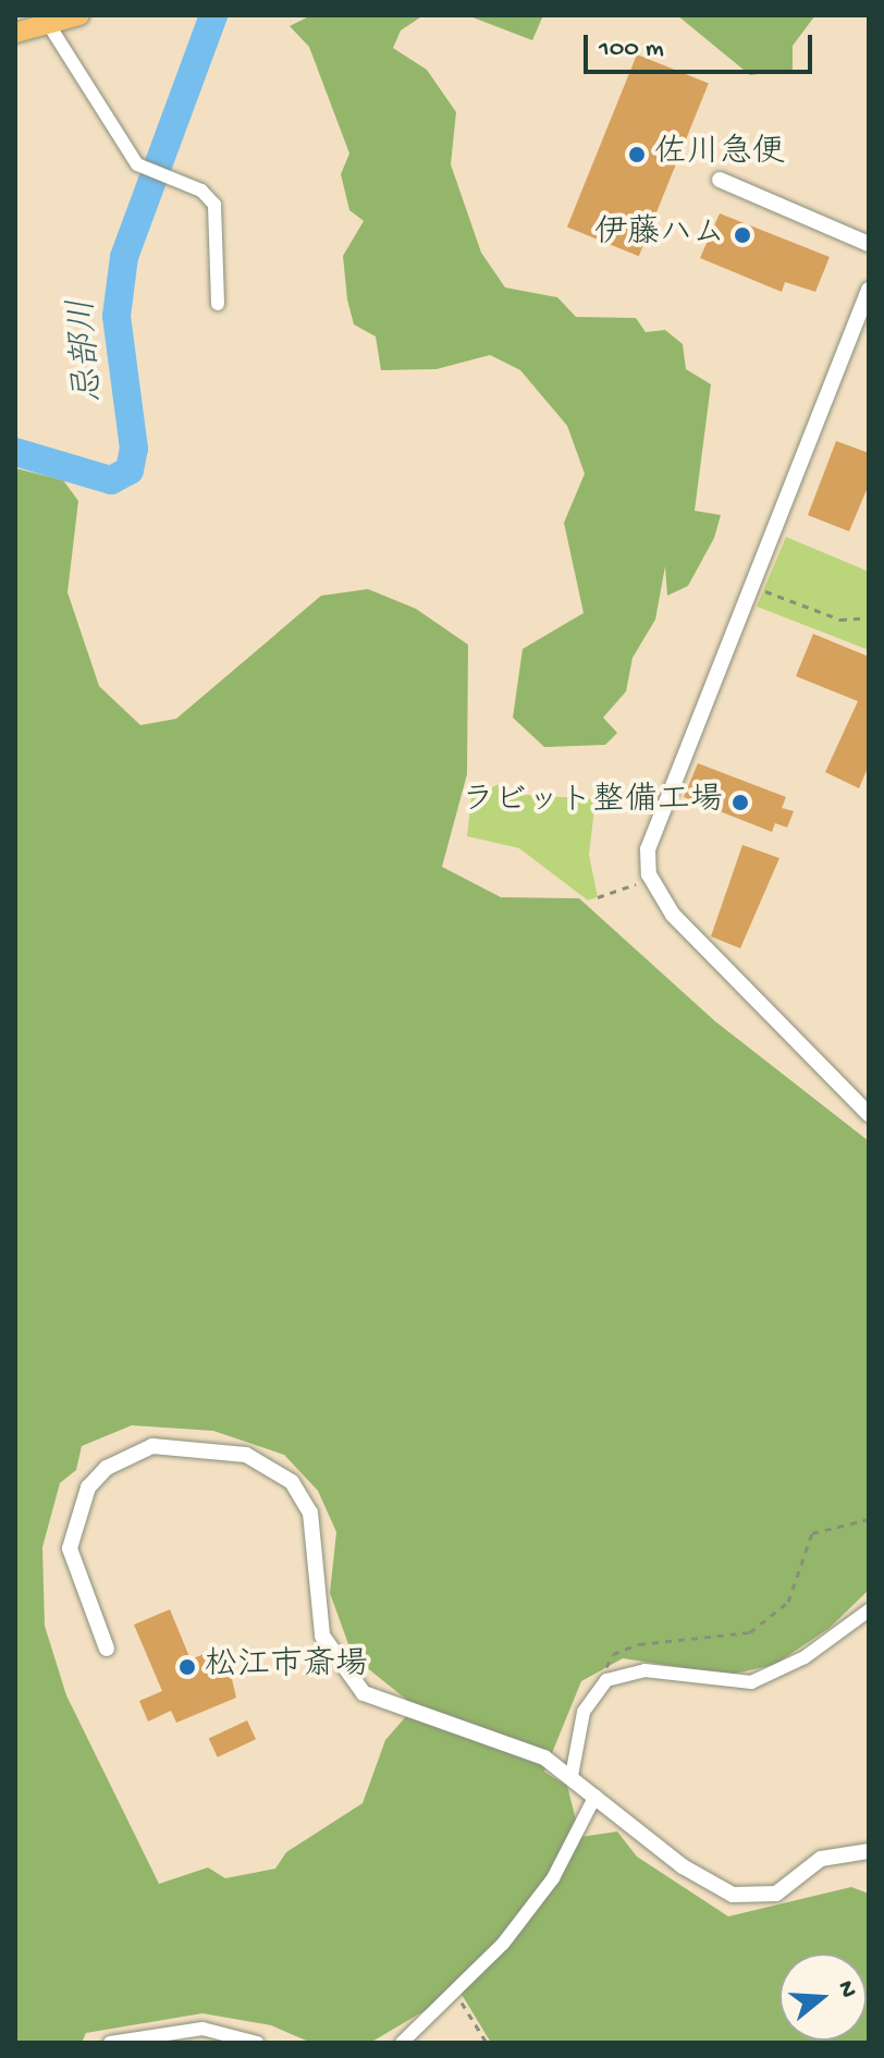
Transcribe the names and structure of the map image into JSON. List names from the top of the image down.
{
  "water": ["忌部川"],
  "places": [
    "佐川急便",
    "伊藤ハム",
    "ラビット整備工場",
    "松江市斎場"
  ],
  "scale_bar": "100 m",
  "north": "right"
}
